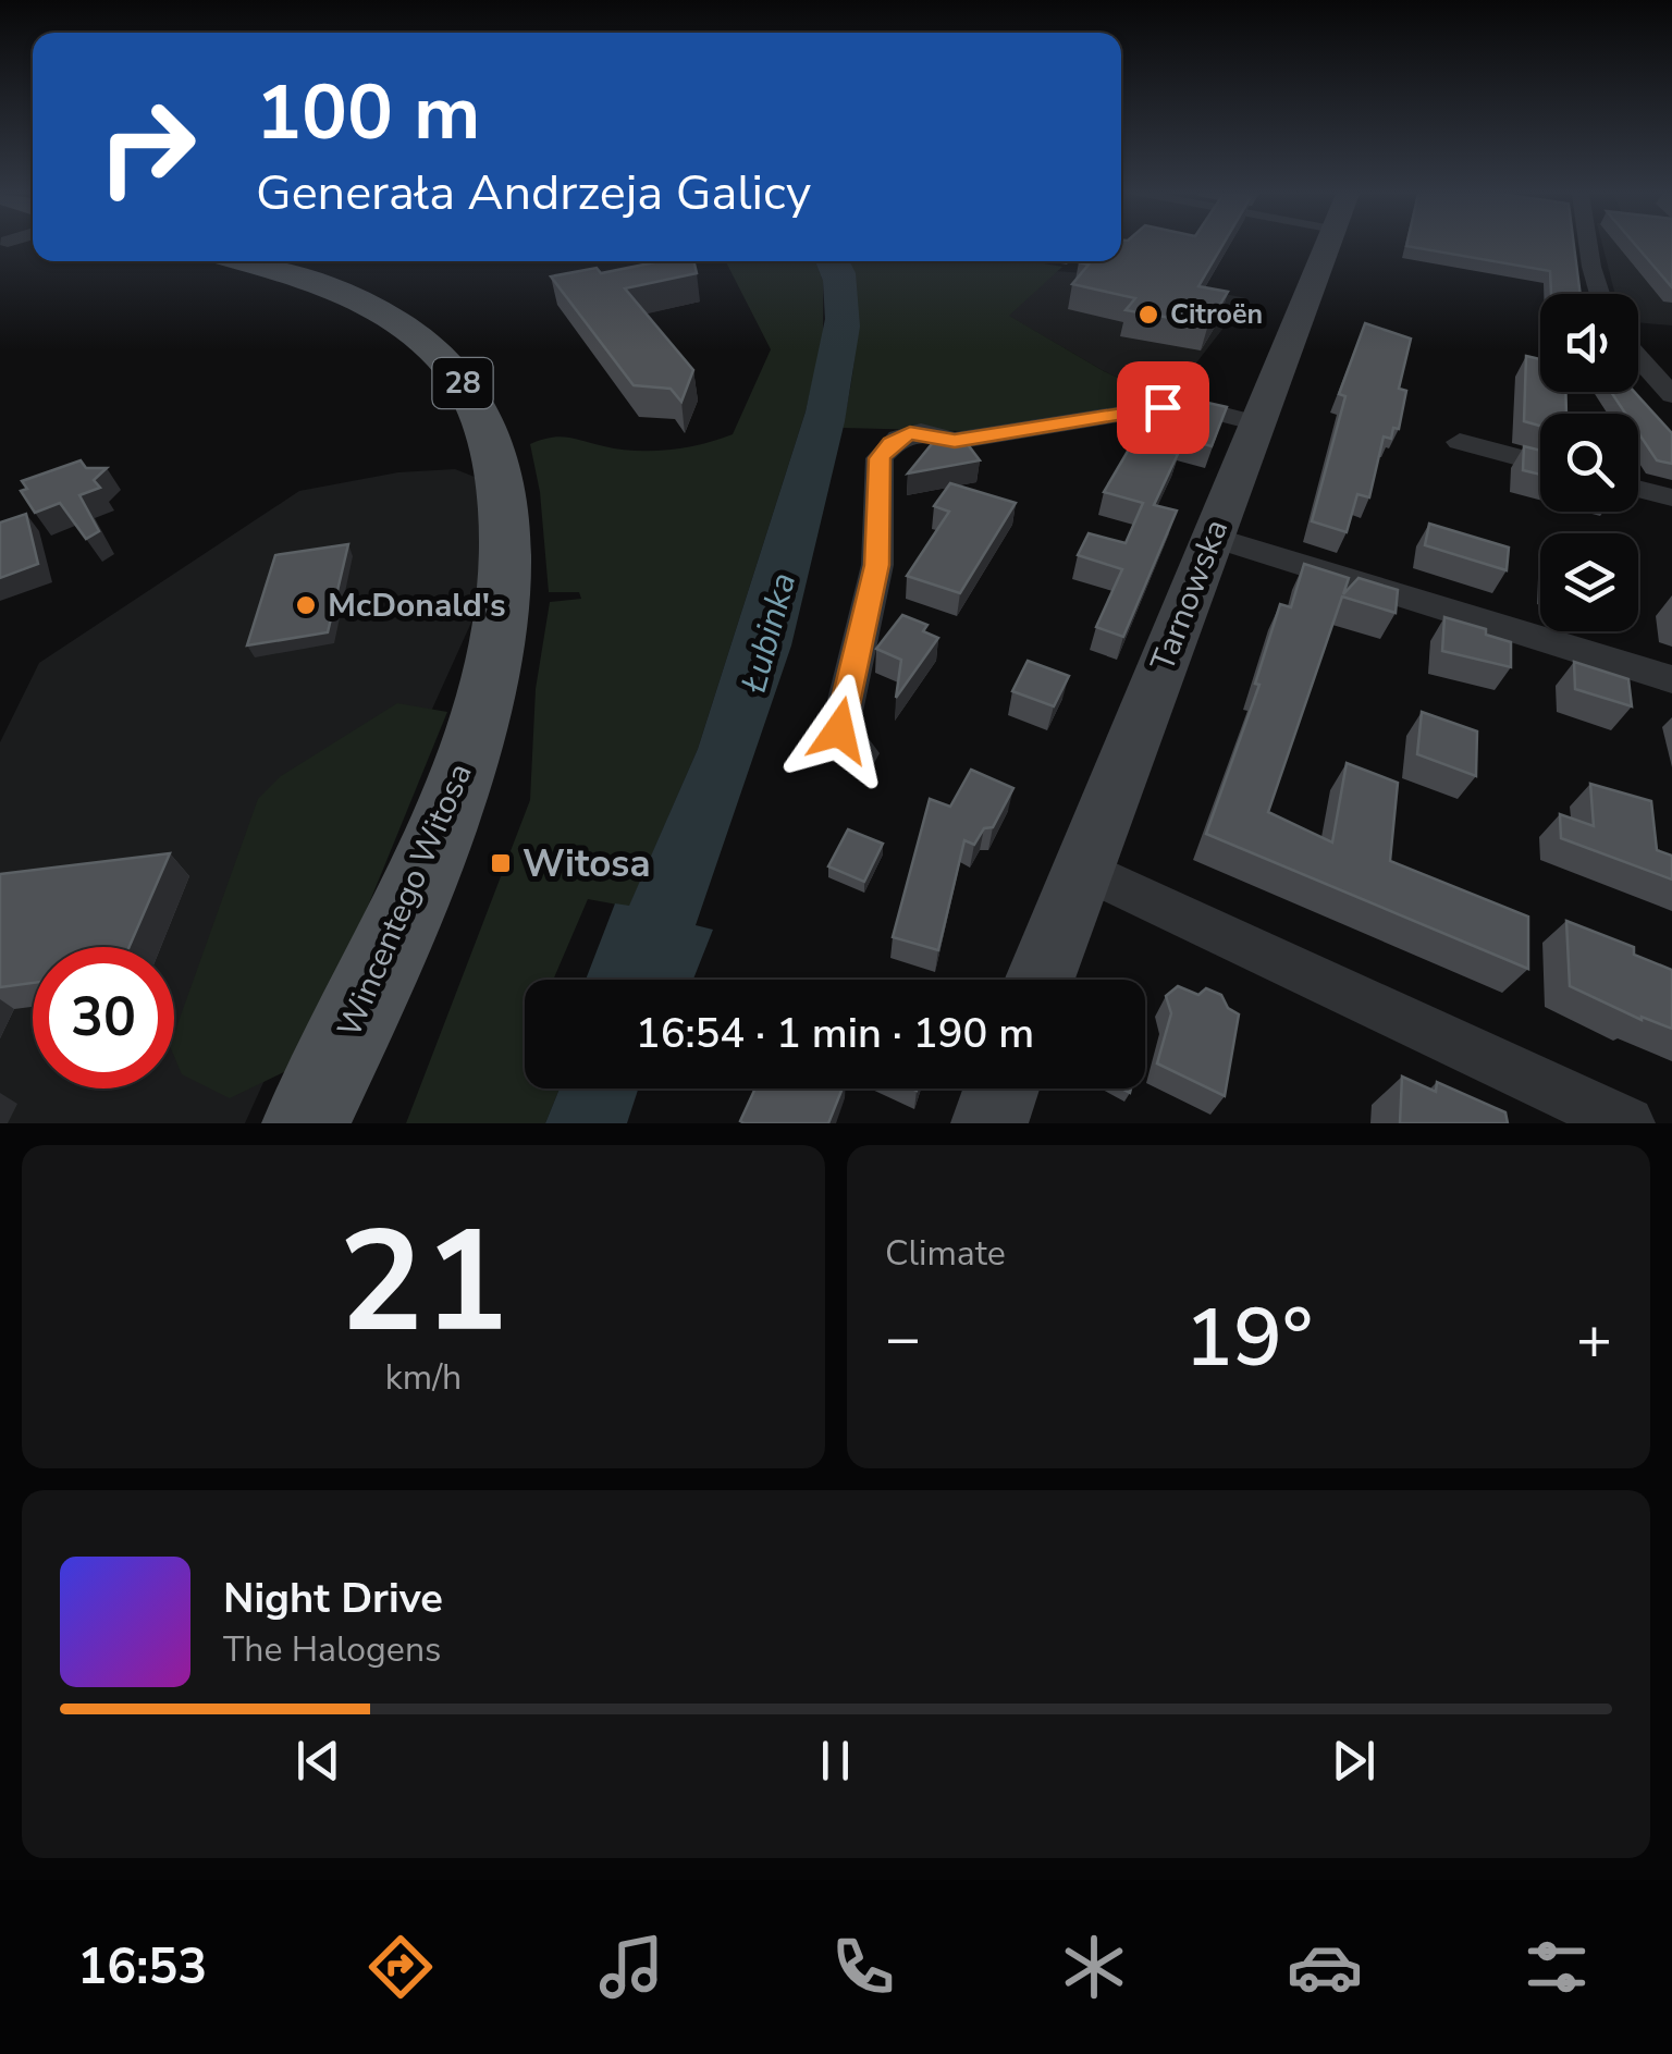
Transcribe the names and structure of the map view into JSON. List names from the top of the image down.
{
  "streets": {
    "main road": ["28", "Tarnowska", "Wincentego Witosa"]
  },
  "water": ["Łubinka"],
  "places": {
    "other": ["Citroën", "McDonald's"],
    "transit": ["Witosa"]
  },
  "page": {
    "turn": ["100 m", "Generała Andrzeja Galicy"],
    "limit": "30",
    "trip": "16:54 · 1 min · 190 m",
    "tile": [
      ["21", "km/h"],
      "Climate"
    ],
    "heat": ["−", "19°", "+"],
    "song": ["Night Drive", "The Halogens"],
    "tabs": "16:53"
  }
}
